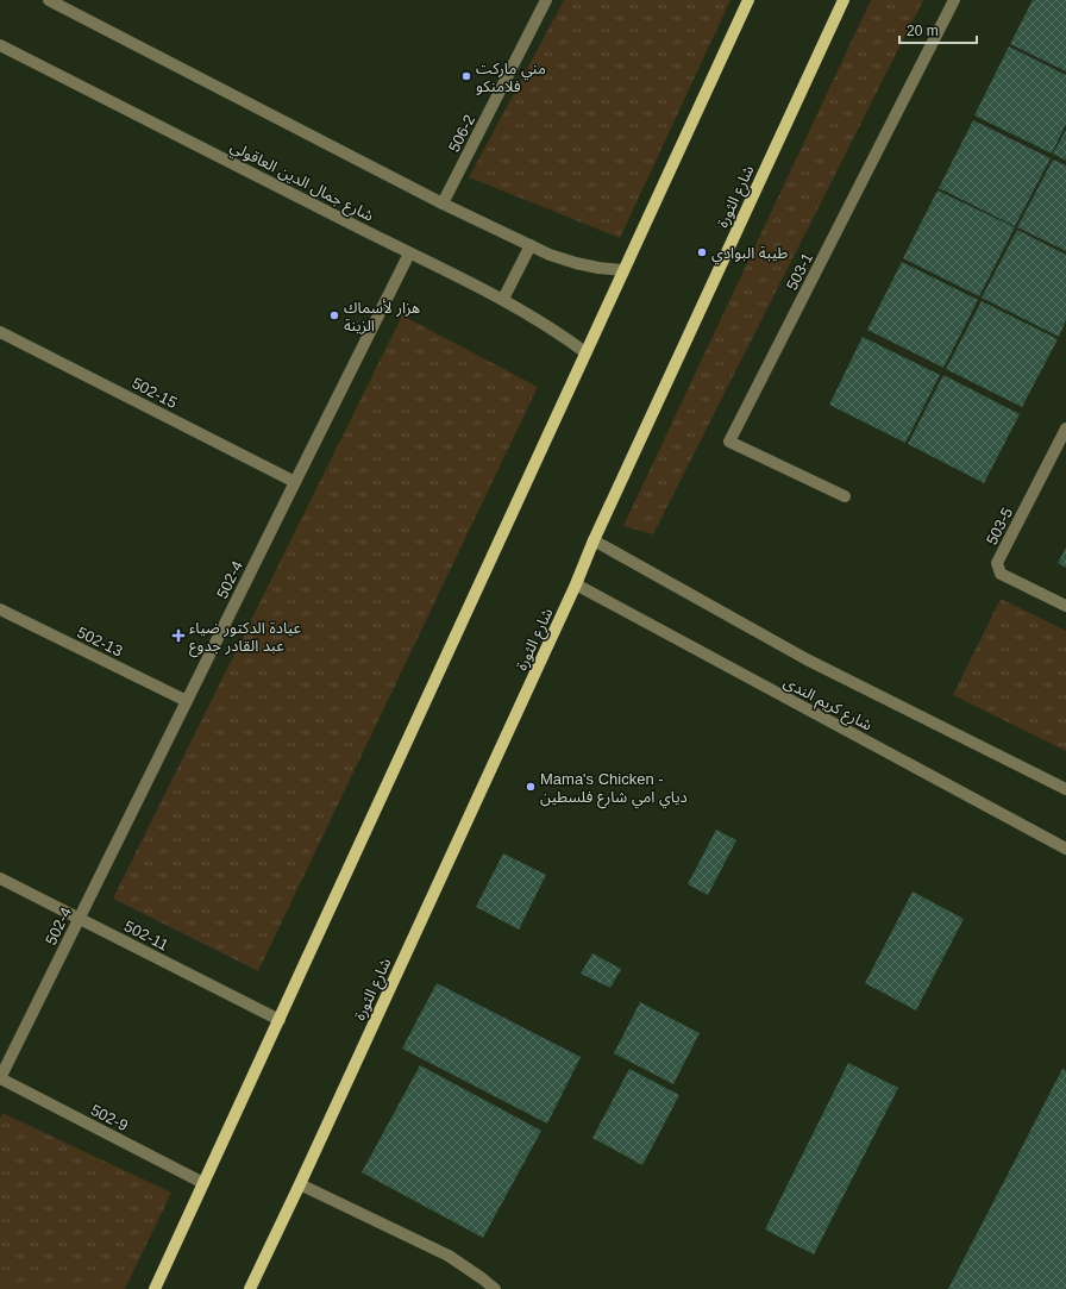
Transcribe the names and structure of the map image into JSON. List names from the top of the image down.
{
  "streets": {
    "main road": ["شارع الثورة"],
    "street": [
      "506-2",
      "شارع جمال الدين العاقولي",
      "503-1",
      "502-15",
      "503-5",
      "502-4",
      "502-13",
      "شارع كريم الندى",
      "502-11",
      "502-9"
    ]
  },
  "crossings": [
    ["شارع جمال الدين العاقولي", "502-4"],
    ["شارع الثورة", "شارع كريم الندى"],
    ["502-15", "502-4"],
    ["502-4", "502-13"],
    ["502-4", "502-11"],
    ["502-4", "502-9"]
  ],
  "places": {
    "other": [
      "مني ماركت فلامنكو",
      "طيبة البوادي",
      "هزار لأسماك الزينة",
      "Mama's Chicken - دياي امي شارع فلسطين"
    ],
    "health": ["عيادة الدكتور ضياء عبد القادر جدوع"]
  },
  "scale_bar": "20 m"
}
